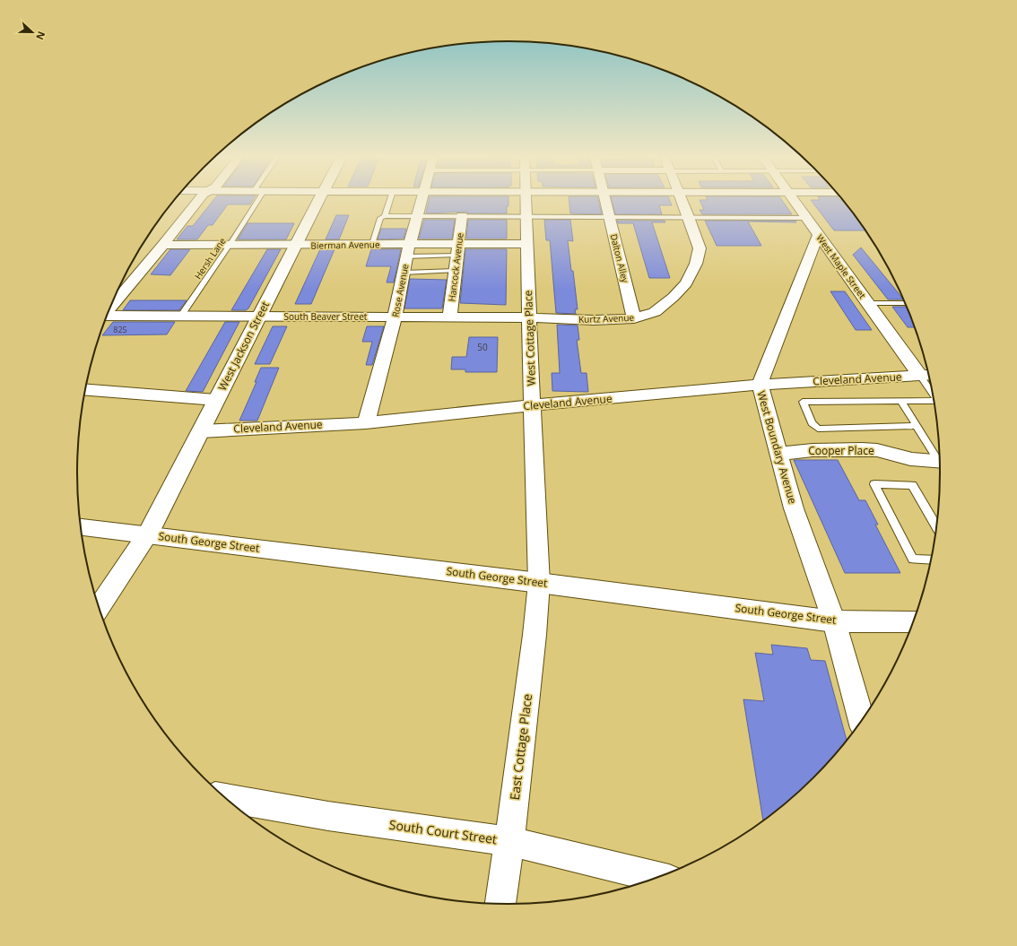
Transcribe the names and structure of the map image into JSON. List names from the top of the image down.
{
  "streets": {
    "street": [
      "Bierman Avenue",
      "Dalton Alley",
      "West Maple Street",
      "Hancock Avenue",
      "Rose Avenue",
      "South Beaver Street",
      "Kurtz Avenue",
      "West Cottage Place",
      "West Jackson Street",
      "Cleveland Avenue",
      "West Boundary Avenue",
      "Cooper Place",
      "South George Street",
      "East Cottage Place",
      "South Court Street"
    ],
    "lane": ["Hersh Lane"]
  },
  "crossings": [
    ["Bierman Avenue", "Hersh Lane"],
    ["Bierman Avenue", "Hancock Avenue"],
    ["Bierman Avenue", "Rose Avenue"],
    ["Bierman Avenue", "West Cottage Place"],
    ["Bierman Avenue", "West Jackson Street"],
    ["Hersh Lane", "South Beaver Street"],
    ["Dalton Alley", "Kurtz Avenue"],
    ["West Maple Street", "Cleveland Avenue"],
    ["West Maple Street", "West Boundary Avenue"],
    ["Hancock Avenue", "South Beaver Street"],
    ["Rose Avenue", "South Beaver Street"],
    ["Rose Avenue", "Cleveland Avenue"],
    ["South Beaver Street", "Kurtz Avenue"],
    ["South Beaver Street", "West Cottage Place"],
    ["South Beaver Street", "West Jackson Street"],
    ["Kurtz Avenue", "West Cottage Place"],
    ["West Cottage Place", "Cleveland Avenue"],
    ["West Cottage Place", "South George Street"],
    ["West Cottage Place", "East Cottage Place"],
    ["West Jackson Street", "Cleveland Avenue"],
    ["West Jackson Street", "South George Street"],
    ["Cleveland Avenue", "West Boundary Avenue"],
    ["West Boundary Avenue", "Cooper Place"],
    ["West Boundary Avenue", "South George Street"],
    ["South George Street", "East Cottage Place"],
    ["East Cottage Place", "South Court Street"]
  ],
  "house_numbers": ["825", "50"],
  "north": "right"
}
